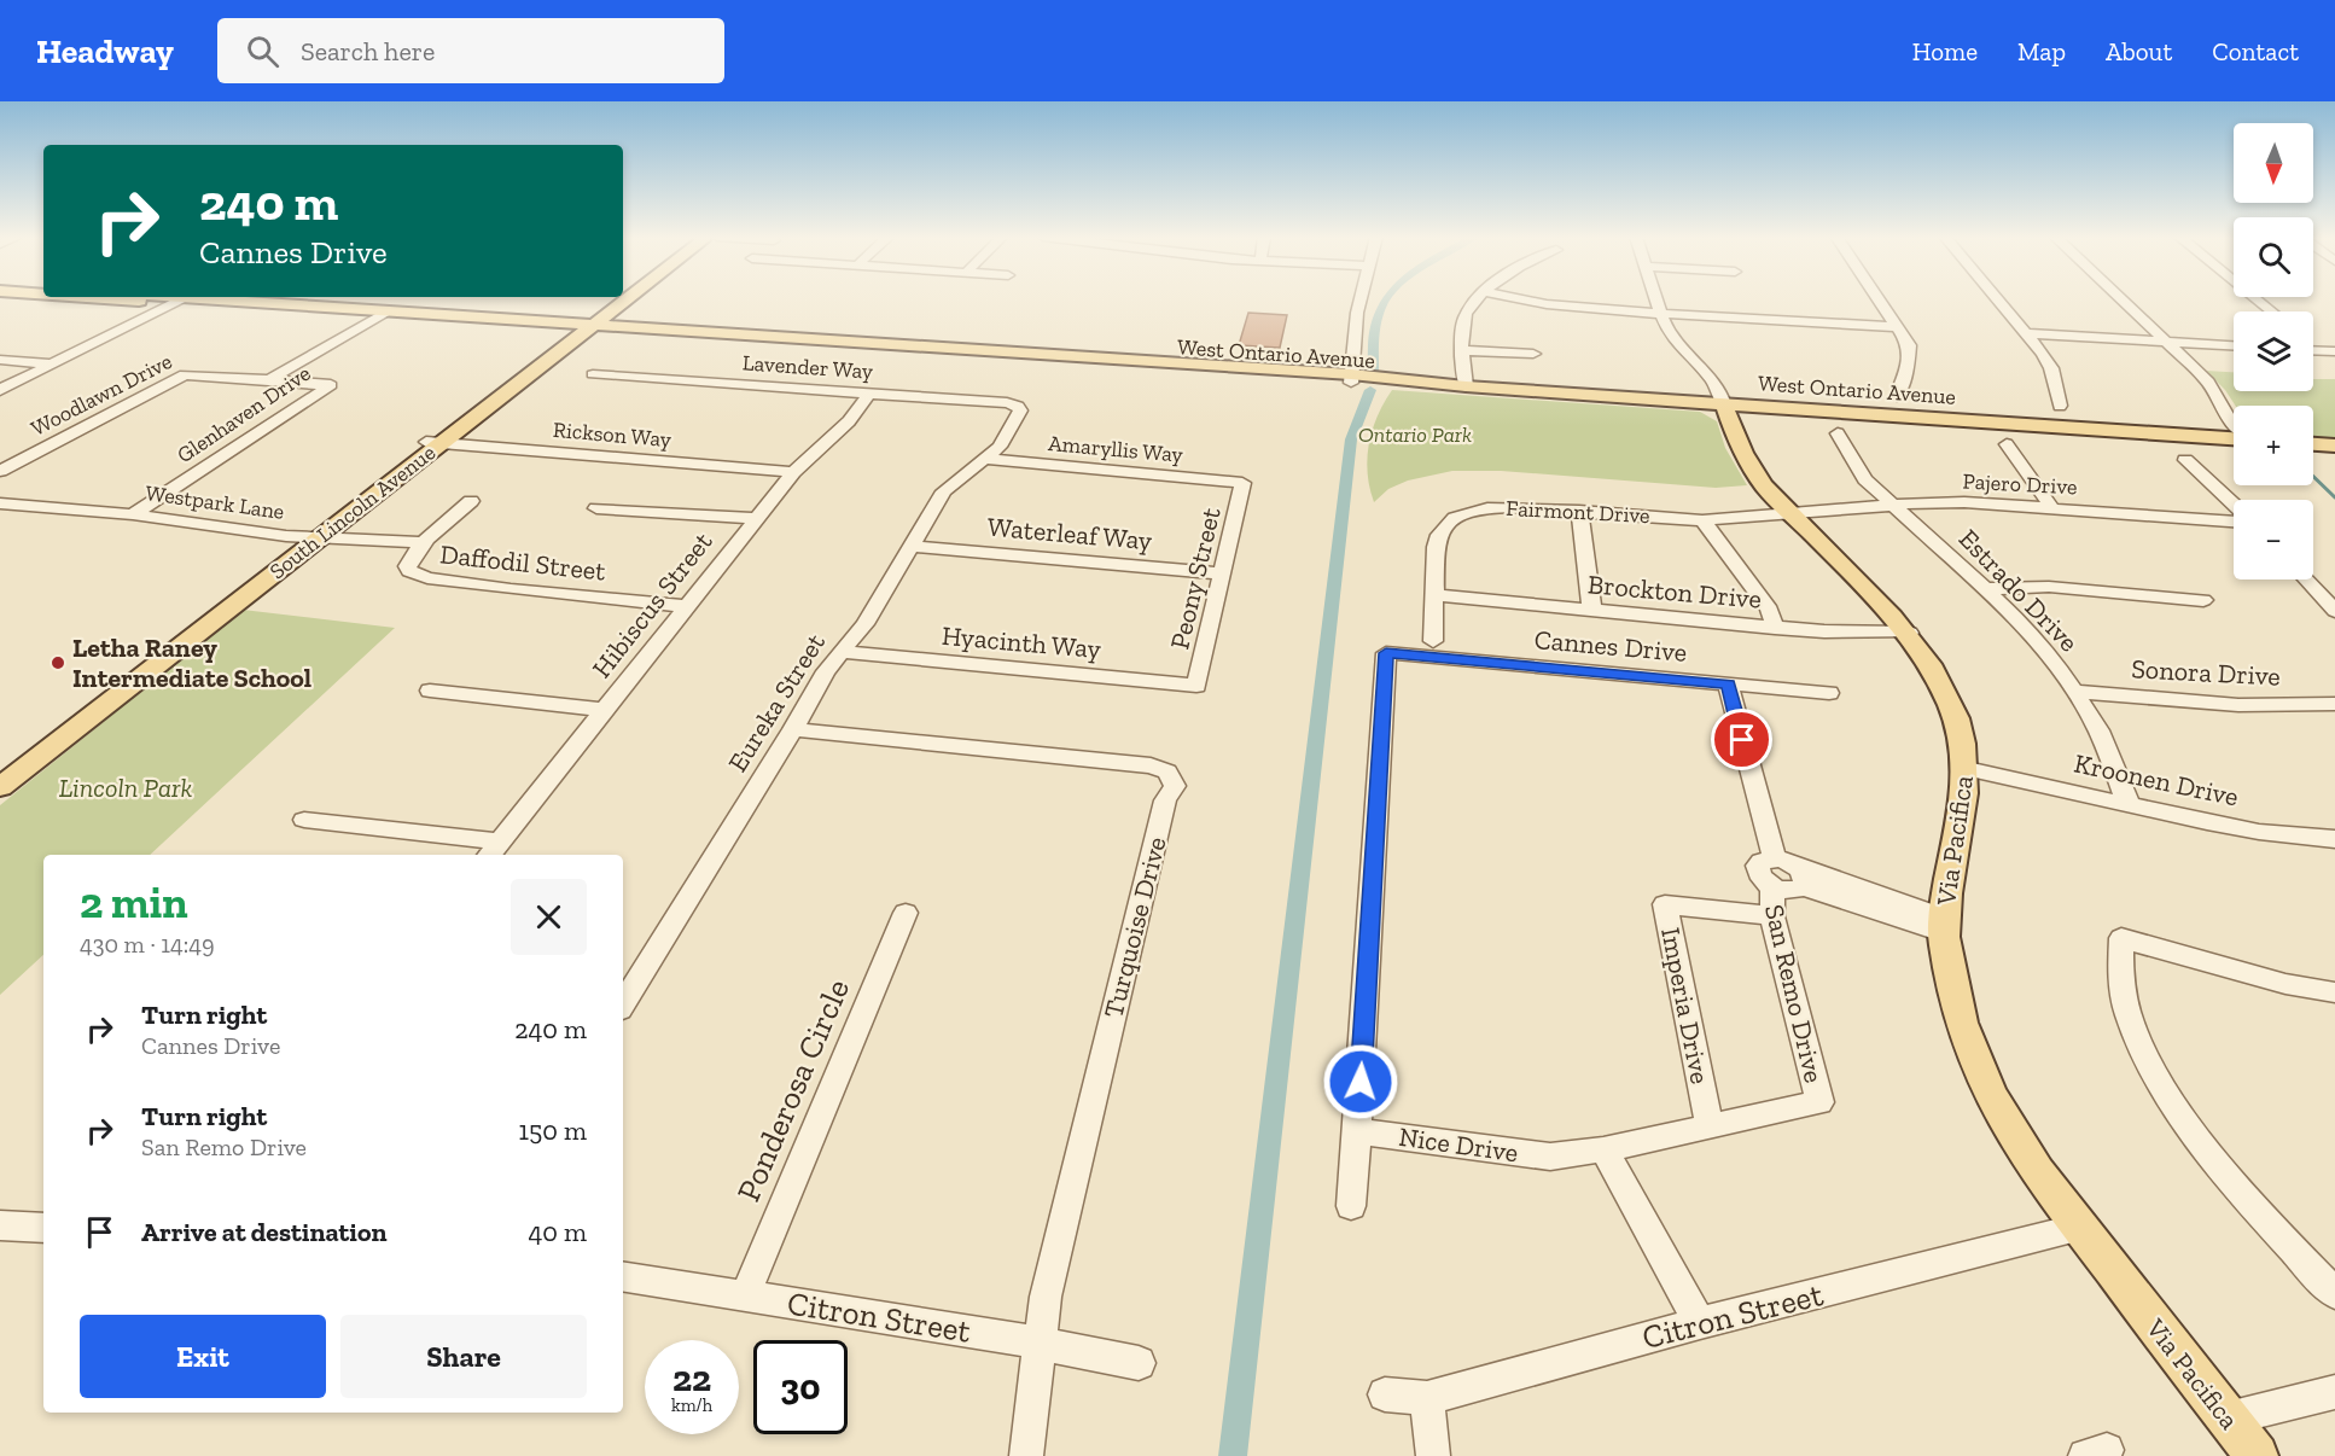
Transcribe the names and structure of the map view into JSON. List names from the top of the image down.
{
  "streets": {
    "main road": ["West Ontario Avenue", "South Lincoln Avenue", "Via Pacifica"],
    "street": [
      "Lavender Way",
      "Woodlawn Drive",
      "Glenhaven Drive",
      "Rickson Way",
      "Amaryllis Way",
      "Pajero Drive",
      "Westpark Lane",
      "Fairmont Drive",
      "Waterleaf Way",
      "Daffodil Street",
      "Peony Street",
      "Estrado Drive",
      "Brockton Drive",
      "Hibiscus Street",
      "Hyacinth Way",
      "Cannes Drive",
      "Sonora Drive",
      "Eureka Street",
      "Kroonen Drive",
      "Turquoise Drive",
      "San Remo Drive",
      "Imperia Drive",
      "Ponderosa Circle",
      "Nice Drive",
      "Citron Street"
    ]
  },
  "crossings": [
    ["West Ontario Avenue", "Glenhaven Drive"],
    ["West Ontario Avenue", "South Lincoln Avenue"],
    ["West Ontario Avenue", "Via Pacifica"],
    ["Lavender Way", "Hibiscus Street"],
    ["Lavender Way", "Eureka Street"],
    ["Woodlawn Drive", "Glenhaven Drive"],
    ["Glenhaven Drive", "Westpark Lane"],
    ["Rickson Way", "South Lincoln Avenue"],
    ["Rickson Way", "Hibiscus Street"],
    ["Amaryllis Way", "Peony Street"],
    ["Amaryllis Way", "Eureka Street"],
    ["Pajero Drive", "Fairmont Drive"],
    ["Pajero Drive", "Estrado Drive"],
    ["Pajero Drive", "Via Pacifica"],
    ["Westpark Lane", "South Lincoln Avenue"],
    ["Westpark Lane", "Daffodil Street"],
    ["Fairmont Drive", "Brockton Drive"],
    ["Fairmont Drive", "Via Pacifica"],
    ["Waterleaf Way", "Peony Street"],
    ["Waterleaf Way", "Eureka Street"],
    ["Daffodil Street", "Hibiscus Street"],
    ["Peony Street", "Hyacinth Way"],
    ["Estrado Drive", "Sonora Drive"],
    ["Estrado Drive", "Kroonen Drive"],
    ["Brockton Drive", "Via Pacifica"],
    ["Hyacinth Way", "Eureka Street"],
    ["Cannes Drive", "Nice Drive"],
    ["Eureka Street", "Turquoise Drive"],
    ["Kroonen Drive", "Via Pacifica"],
    ["Via Pacifica", "Citron Street"],
    ["Turquoise Drive", "Citron Street"],
    ["San Remo Drive", "Imperia Drive"],
    ["San Remo Drive", "Nice Drive"],
    ["Imperia Drive", "Nice Drive"],
    ["Ponderosa Circle", "Citron Street"]
  ],
  "parks": ["Ontario Park", "Lincoln Park"],
  "places": ["Letha Raney Intermediate School"],
  "north": "bottom",
  "page": {
    "header": "Headway",
    "search": "Search here",
    "nav": [
      "Home",
      "Map",
      "About",
      "Contact"
    ],
    "map_buttons": ["+", "−"],
    "turn": ["240 m", "Cannes Drive"],
    "heading": ["2 min", "430 m · 14:49"],
    "list": [
      {
        "name": "Turn right",
        "note": "Cannes Drive",
        "value": "240 m"
      },
      {
        "name": "Turn right",
        "note": "San Remo Drive",
        "value": "150 m"
      },
      {
        "name": "Arrive at destination",
        "value": "40 m"
      }
    ],
    "buttons": ["Exit", "Share"],
    "speed": "22 km/h",
    "limit": "30"
  }
}
